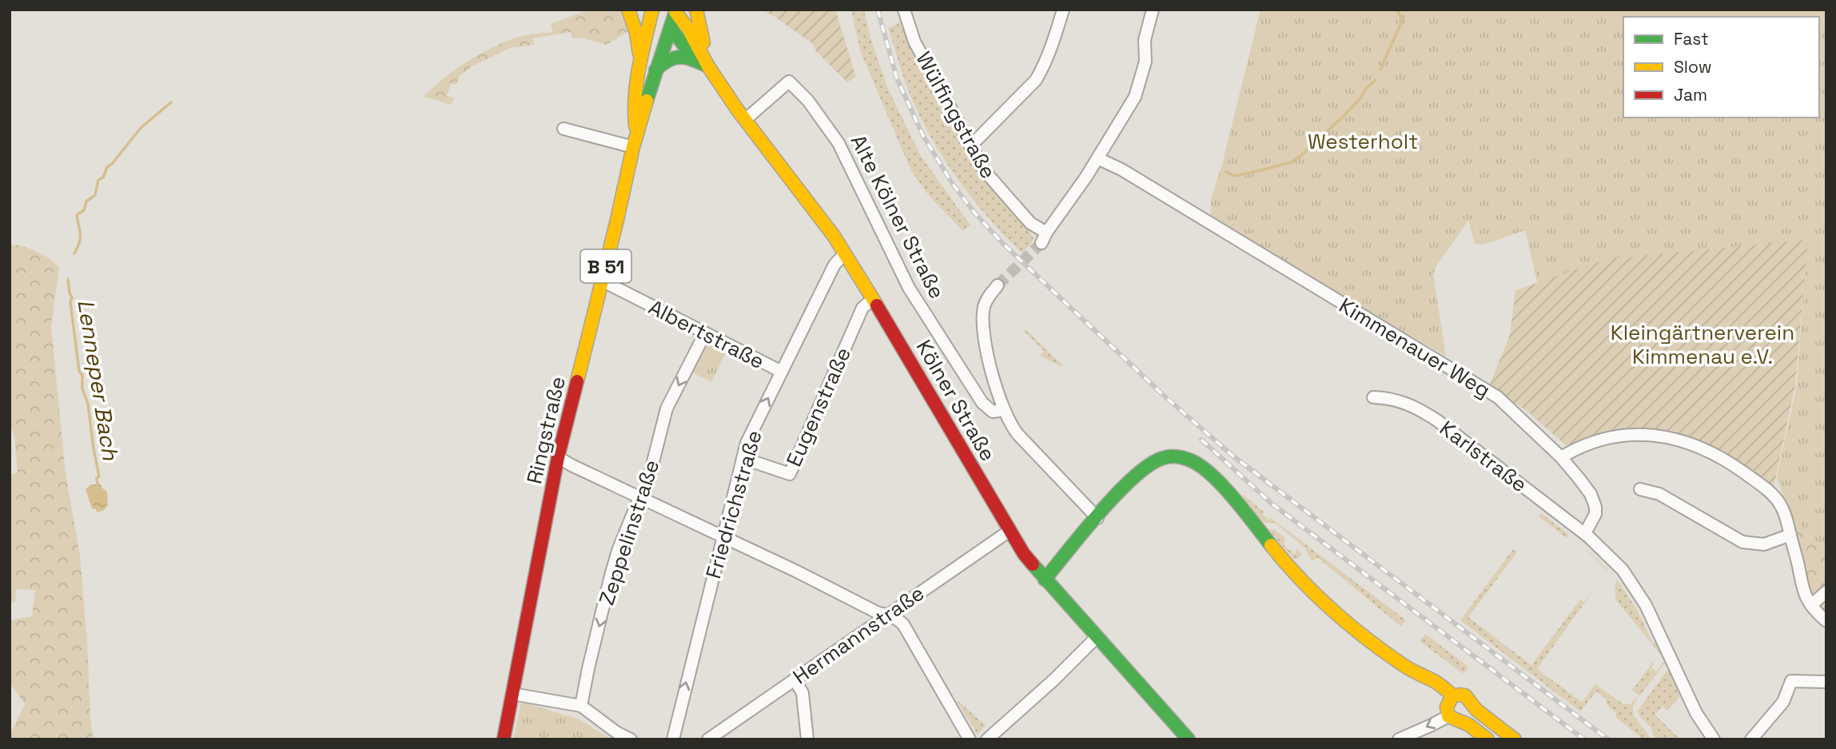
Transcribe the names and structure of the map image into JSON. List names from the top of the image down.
{
  "streets": {
    "street": [
      "Wülfingstraße",
      "Alte Kölner Straße",
      "B 51",
      "Albertstraße",
      "Kimmenauer Weg",
      "Kölner Straße",
      "Eugenstraße",
      "Ringstraße",
      "Karlstraße",
      "Friedrichstraße",
      "Zeppelinstraße",
      "Hermannstraße"
    ]
  },
  "crossings": [
    ["Wülfingstraße", "Kimmenauer Weg"],
    ["Alte Kölner Straße", "Kölner Straße"],
    ["Albertstraße", "Ringstraße"],
    ["Albertstraße", "Friedrichstraße"],
    ["Albertstraße", "Zeppelinstraße"],
    ["Kölner Straße", "Eugenstraße"],
    ["Kölner Straße", "Ringstraße"],
    ["Kölner Straße", "Friedrichstraße"],
    ["Kölner Straße", "Hermannstraße"],
    ["Eugenstraße", "Friedrichstraße"]
  ],
  "one_way": ["Friedrichstraße", "Zeppelinstraße"],
  "water": ["Lenneper Bach"],
  "parks": ["Westerholt", "Kleingärtnerverein Kimmenau e.V."],
  "legend": ["Fast", "Slow", "Jam"]
}
